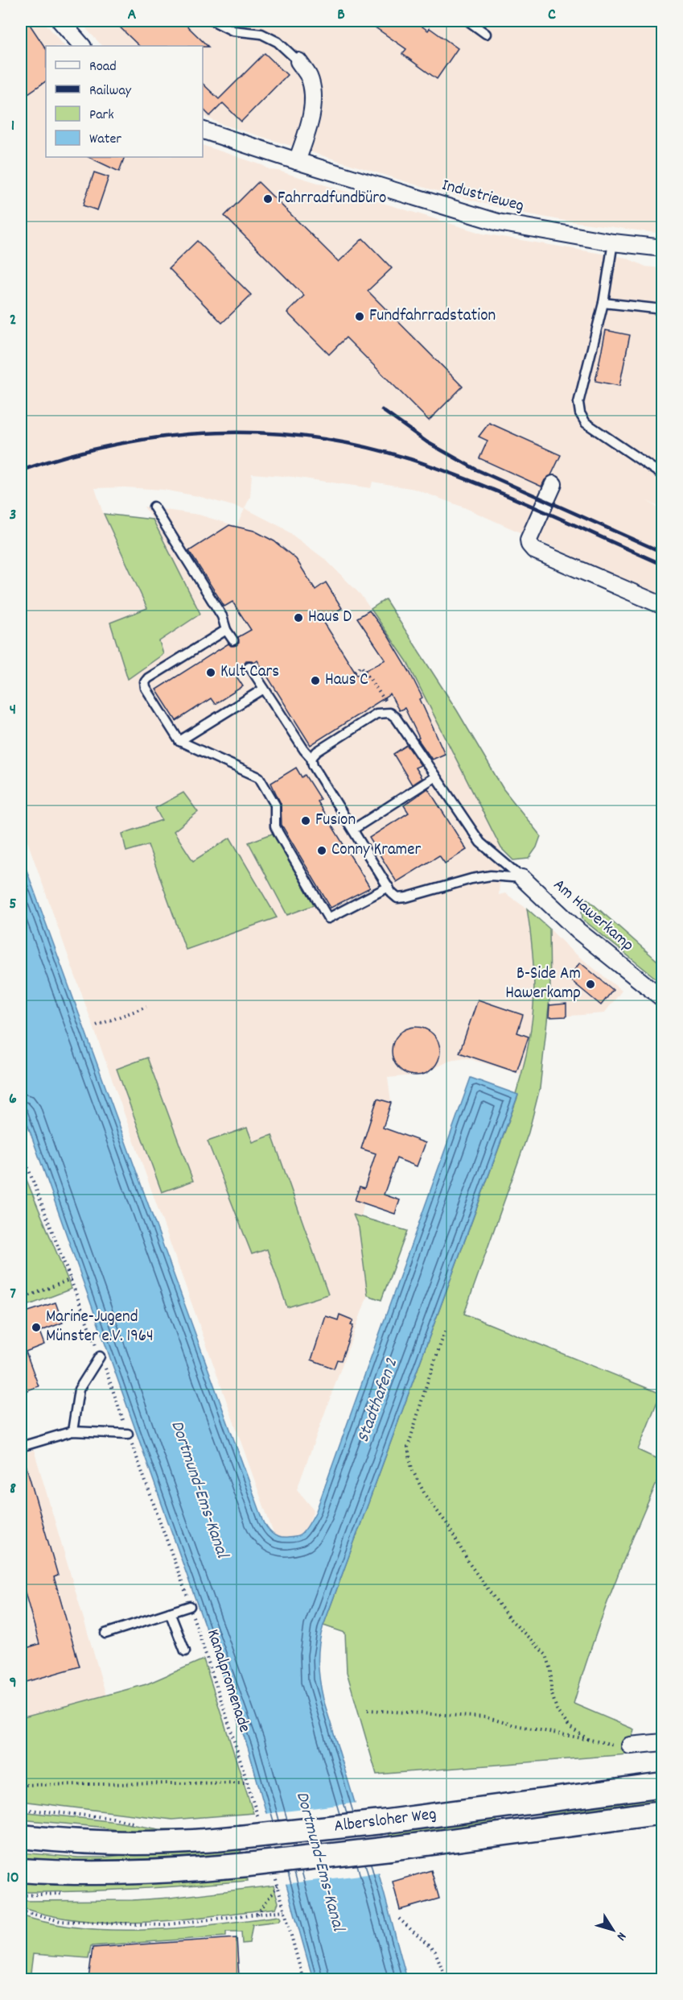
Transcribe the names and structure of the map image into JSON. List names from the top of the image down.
{
  "streets": {
    "main road": ["Albersloher Weg"],
    "street": ["Industrieweg", "Am Hawerkamp"],
    "path": ["Kanalpromenade"]
  },
  "water": ["Stadthafen 2", "Dortmund-Ems-Kanal"],
  "places": [
    "Fahrradfundbüro",
    "Fundfahrradstation",
    "Haus D",
    "Kult Cars",
    "Haus C",
    "Fusion",
    "Conny Kramer",
    "B-Side Am Hawerkamp",
    "Marine-Jugend Münster e.V. 1964"
  ],
  "legend": [
    "Road",
    "Railway",
    "Park",
    "Water"
  ],
  "north": "bottom right",
  "grid": {
    "columns": ["A", "B", "C"],
    "rows": [
      "1",
      "2",
      "3",
      "4",
      "5",
      "6",
      "7",
      "8",
      "9",
      "10"
    ]
  }
}
